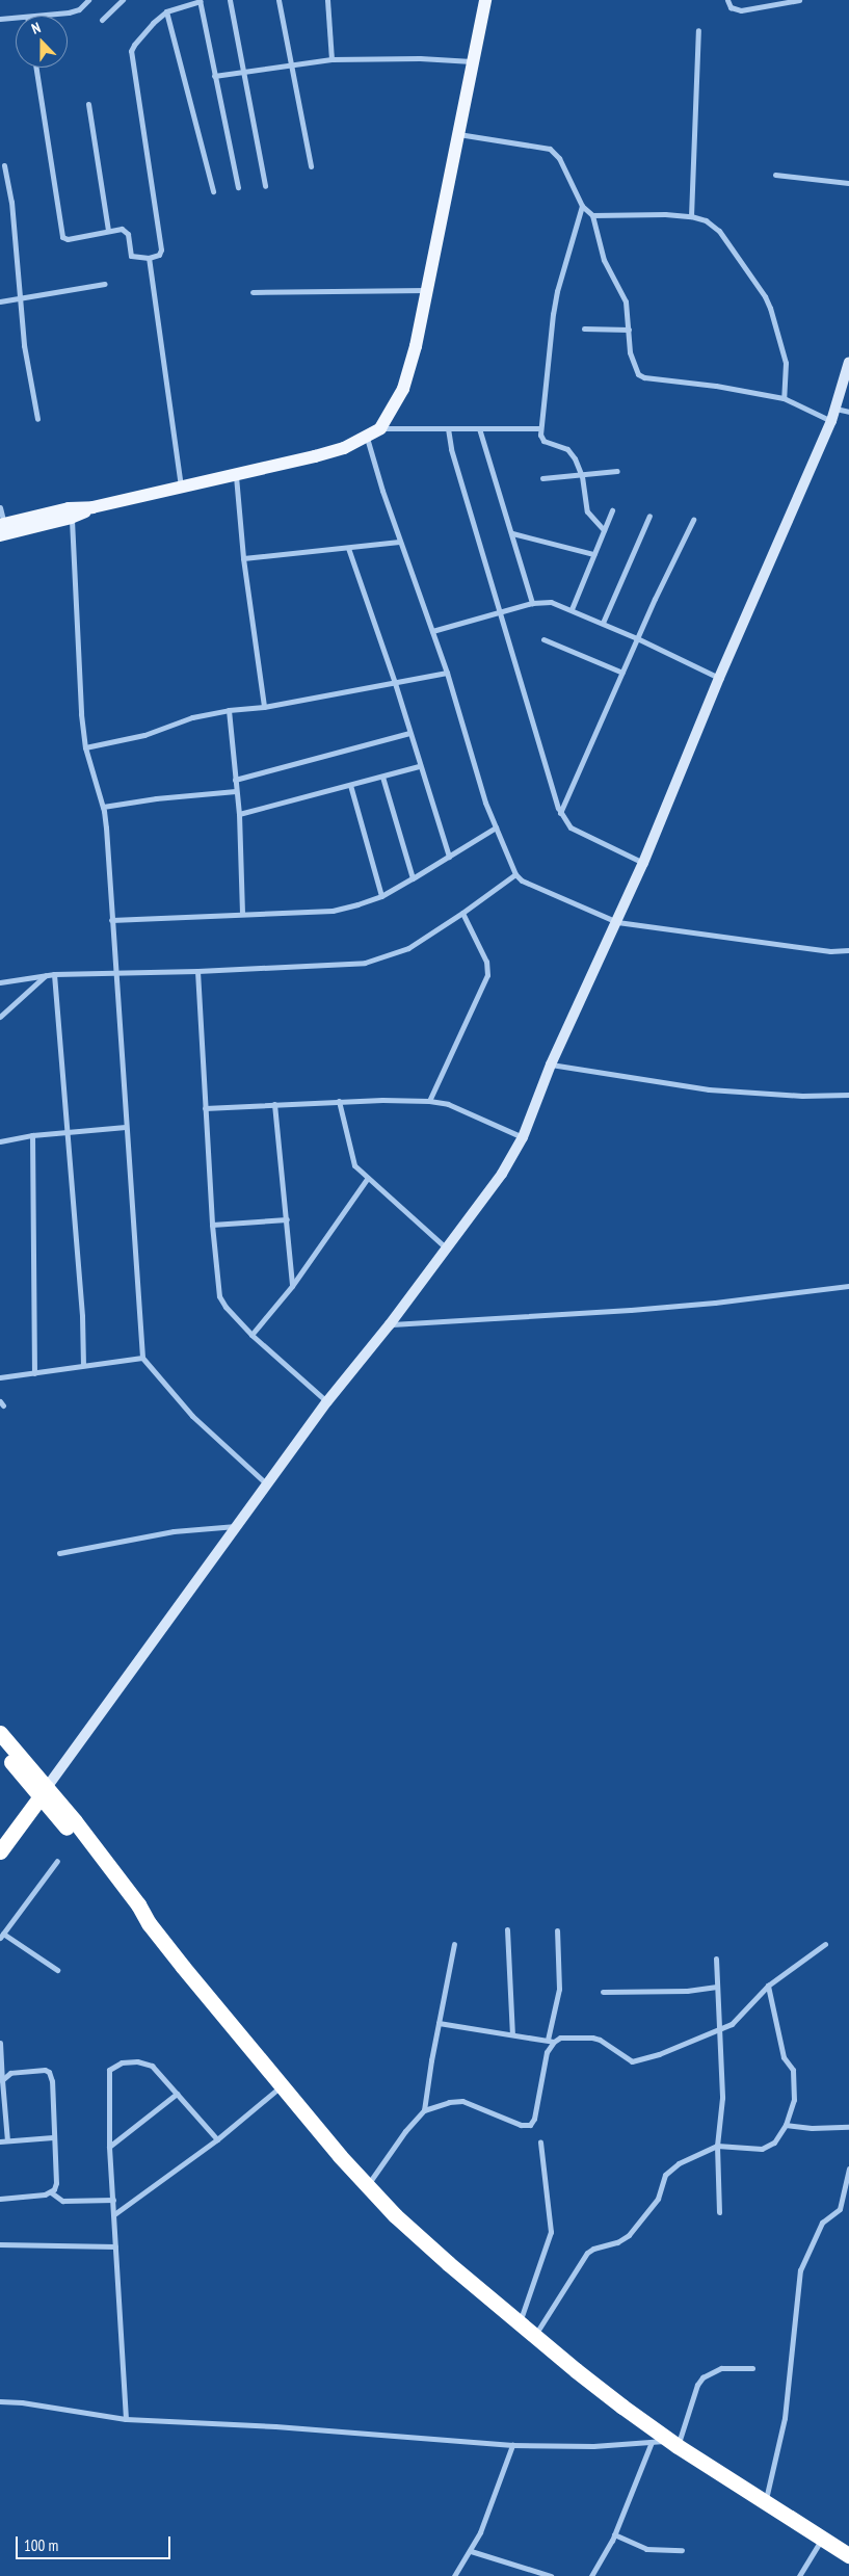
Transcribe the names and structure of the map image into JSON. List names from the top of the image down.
{
  "scale_bar": "100 m",
  "north": "top"
}
